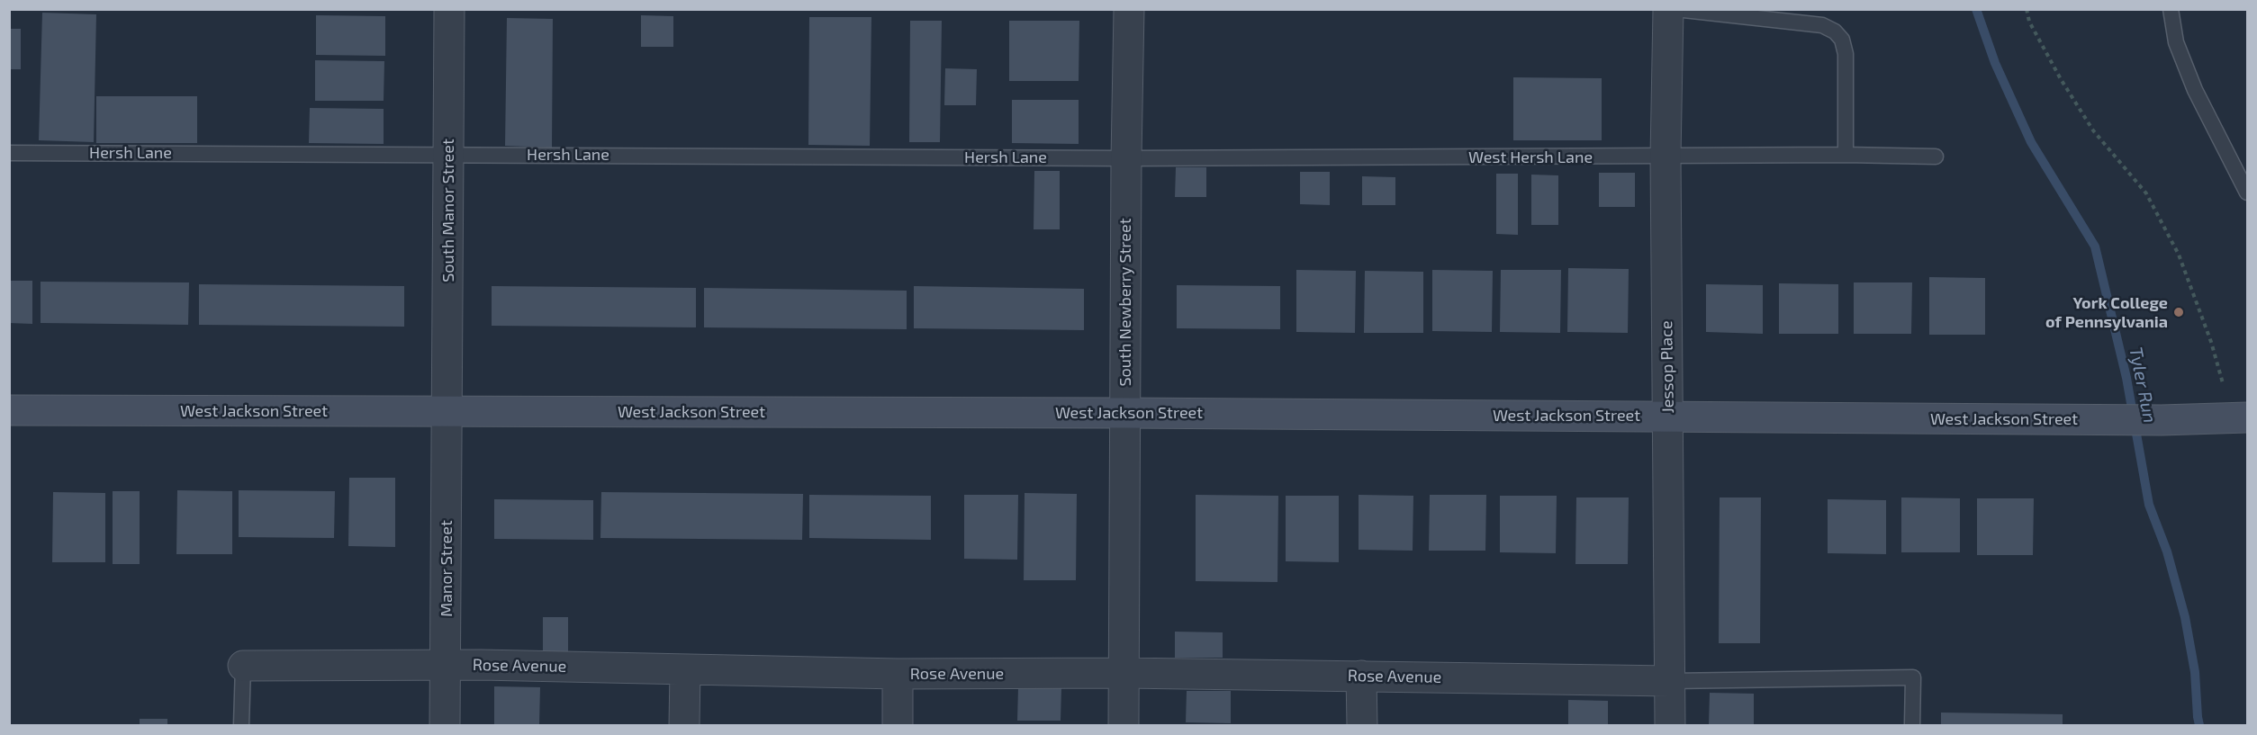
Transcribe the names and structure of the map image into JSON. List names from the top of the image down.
{
  "streets": {
    "street": [
      "South Manor Street",
      "South Newberry Street",
      "Jessop Place",
      "West Jackson Street",
      "Manor Street",
      "Rose Avenue"
    ],
    "lane": ["Hersh Lane", "West Hersh Lane"]
  },
  "crossings": [
    ["Hersh Lane", "West Hersh Lane"],
    ["Hersh Lane", "South Manor Street"],
    ["Hersh Lane", "South Newberry Street"],
    ["West Hersh Lane", "South Newberry Street"],
    ["West Hersh Lane", "Jessop Place"],
    ["South Manor Street", "West Jackson Street"],
    ["South Manor Street", "Manor Street"],
    ["South Newberry Street", "West Jackson Street"],
    ["South Newberry Street", "Rose Avenue"],
    ["Jessop Place", "West Jackson Street"],
    ["Jessop Place", "Rose Avenue"],
    ["West Jackson Street", "Manor Street"],
    ["Manor Street", "Rose Avenue"]
  ],
  "water": ["Tyler Run"],
  "places": ["York College of Pennsylvania"]
}
